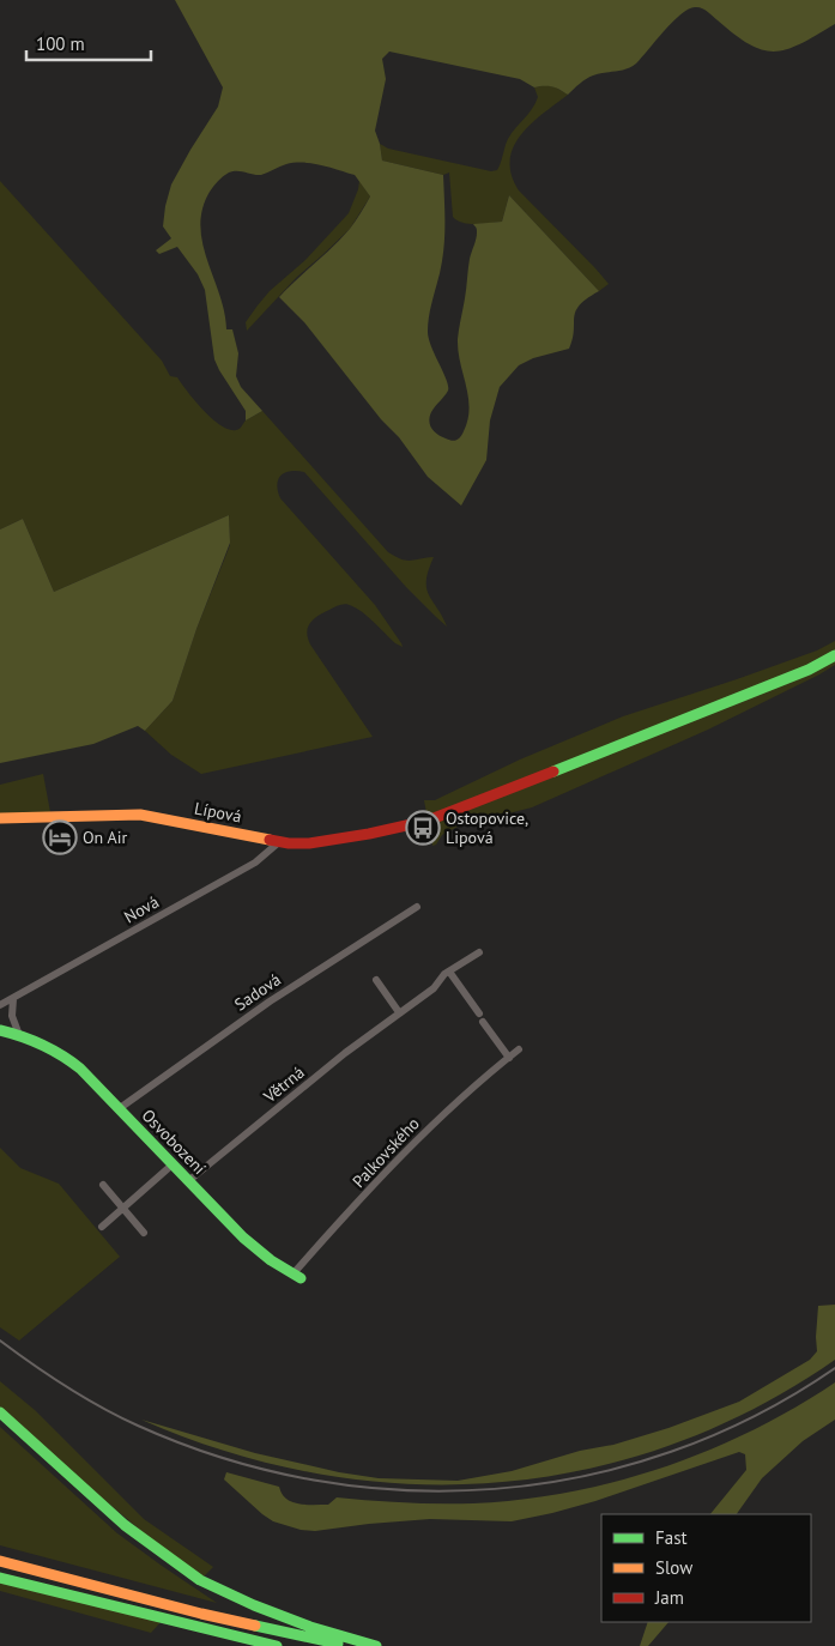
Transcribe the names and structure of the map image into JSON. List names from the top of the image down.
{
  "streets": {
    "main road": ["Lípová", "Osvobození"],
    "street": [
      "Nová",
      "Sadová",
      "Větrná",
      "Palkovského"
    ]
  },
  "crossings": [
    ["Lípová", "Nová"],
    ["Sadová", "Osvobození"],
    ["Větrná", "Osvobození"],
    ["Osvobození", "Palkovského"]
  ],
  "places": {
    "bus stop": ["Ostopovice, Lipová"],
    "hotel": ["On Air"]
  },
  "legend": ["Fast", "Slow", "Jam"],
  "scale_bar": "100 m"
}
